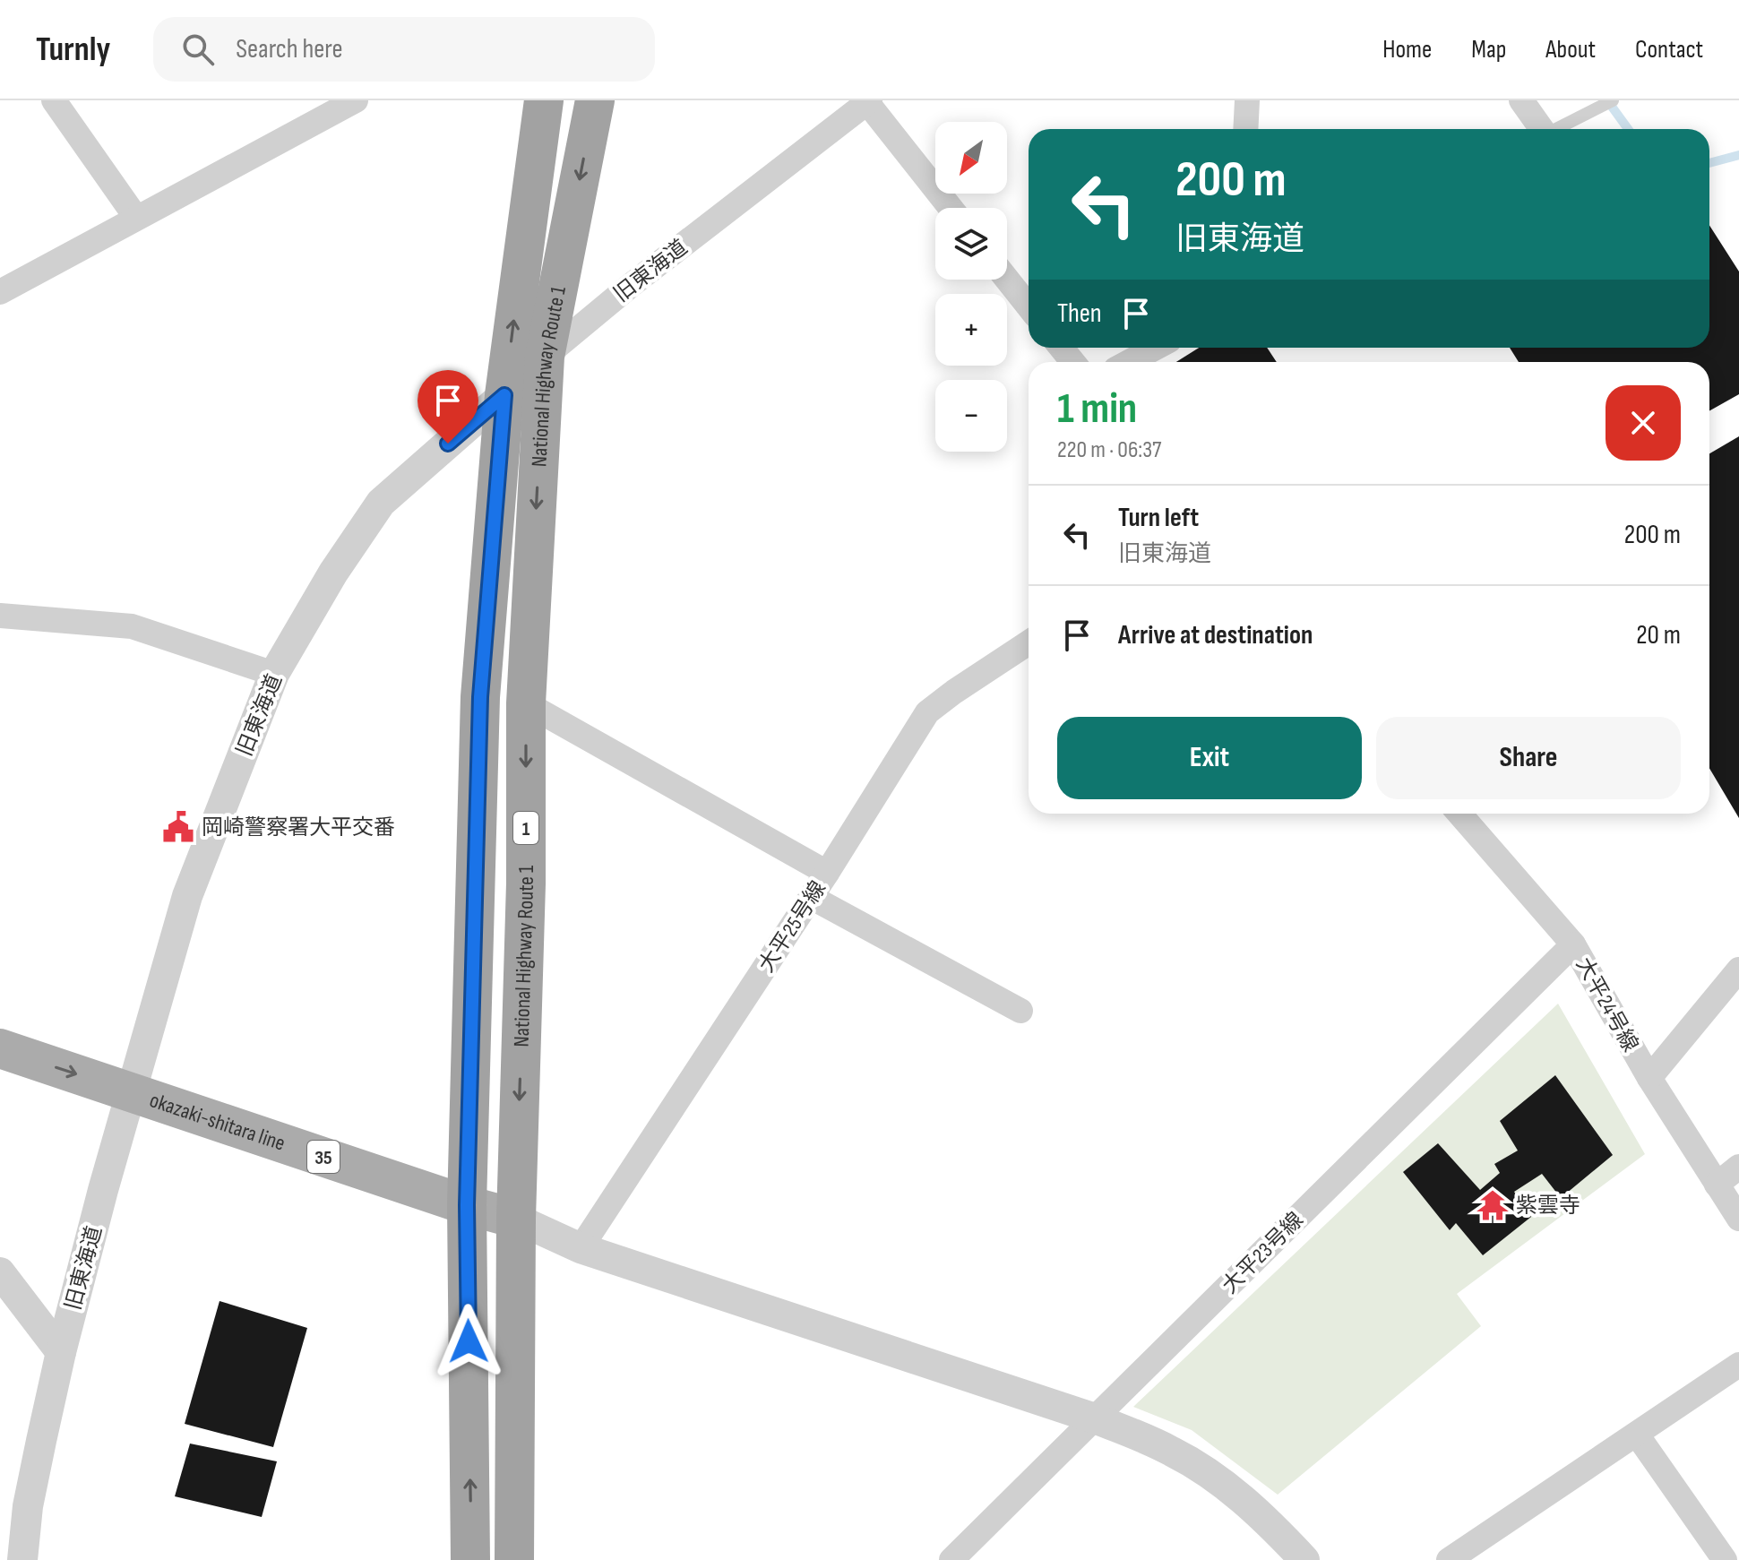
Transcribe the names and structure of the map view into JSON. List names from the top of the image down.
{
  "streets": {
    "highway": ["National Highway Route 1", "1"],
    "main road": ["okazaki-shitara line", "35"],
    "street": [
      "旧東海道",
      "大平25号線",
      "大平24号線",
      "大平23号線"
    ]
  },
  "crossings": [
    ["旧東海道", "National Highway Route 1"],
    ["旧東海道", "okazaki-shitara line"],
    ["National Highway Route 1", "okazaki-shitara line"],
    ["大平24号線", "大平23号線"]
  ],
  "places": {
    "public building": ["岡崎警察署大平交番"],
    "temple": ["紫雲寺"]
  },
  "north": "bottom left",
  "page": {
    "header": "Turnly",
    "search": "Search here",
    "nav": [
      "Home",
      "Map",
      "About",
      "Contact"
    ],
    "map_buttons": ["+", "−"],
    "turn": ["200 m", "旧東海道"],
    "then": "Then",
    "heading": ["1 min", "220 m · 06:37"],
    "list": [
      {
        "name": "Turn left",
        "note": "旧東海道",
        "value": "200 m"
      },
      {
        "name": "Arrive at destination",
        "value": "20 m"
      }
    ],
    "buttons": ["Exit", "Share"]
  }
}
